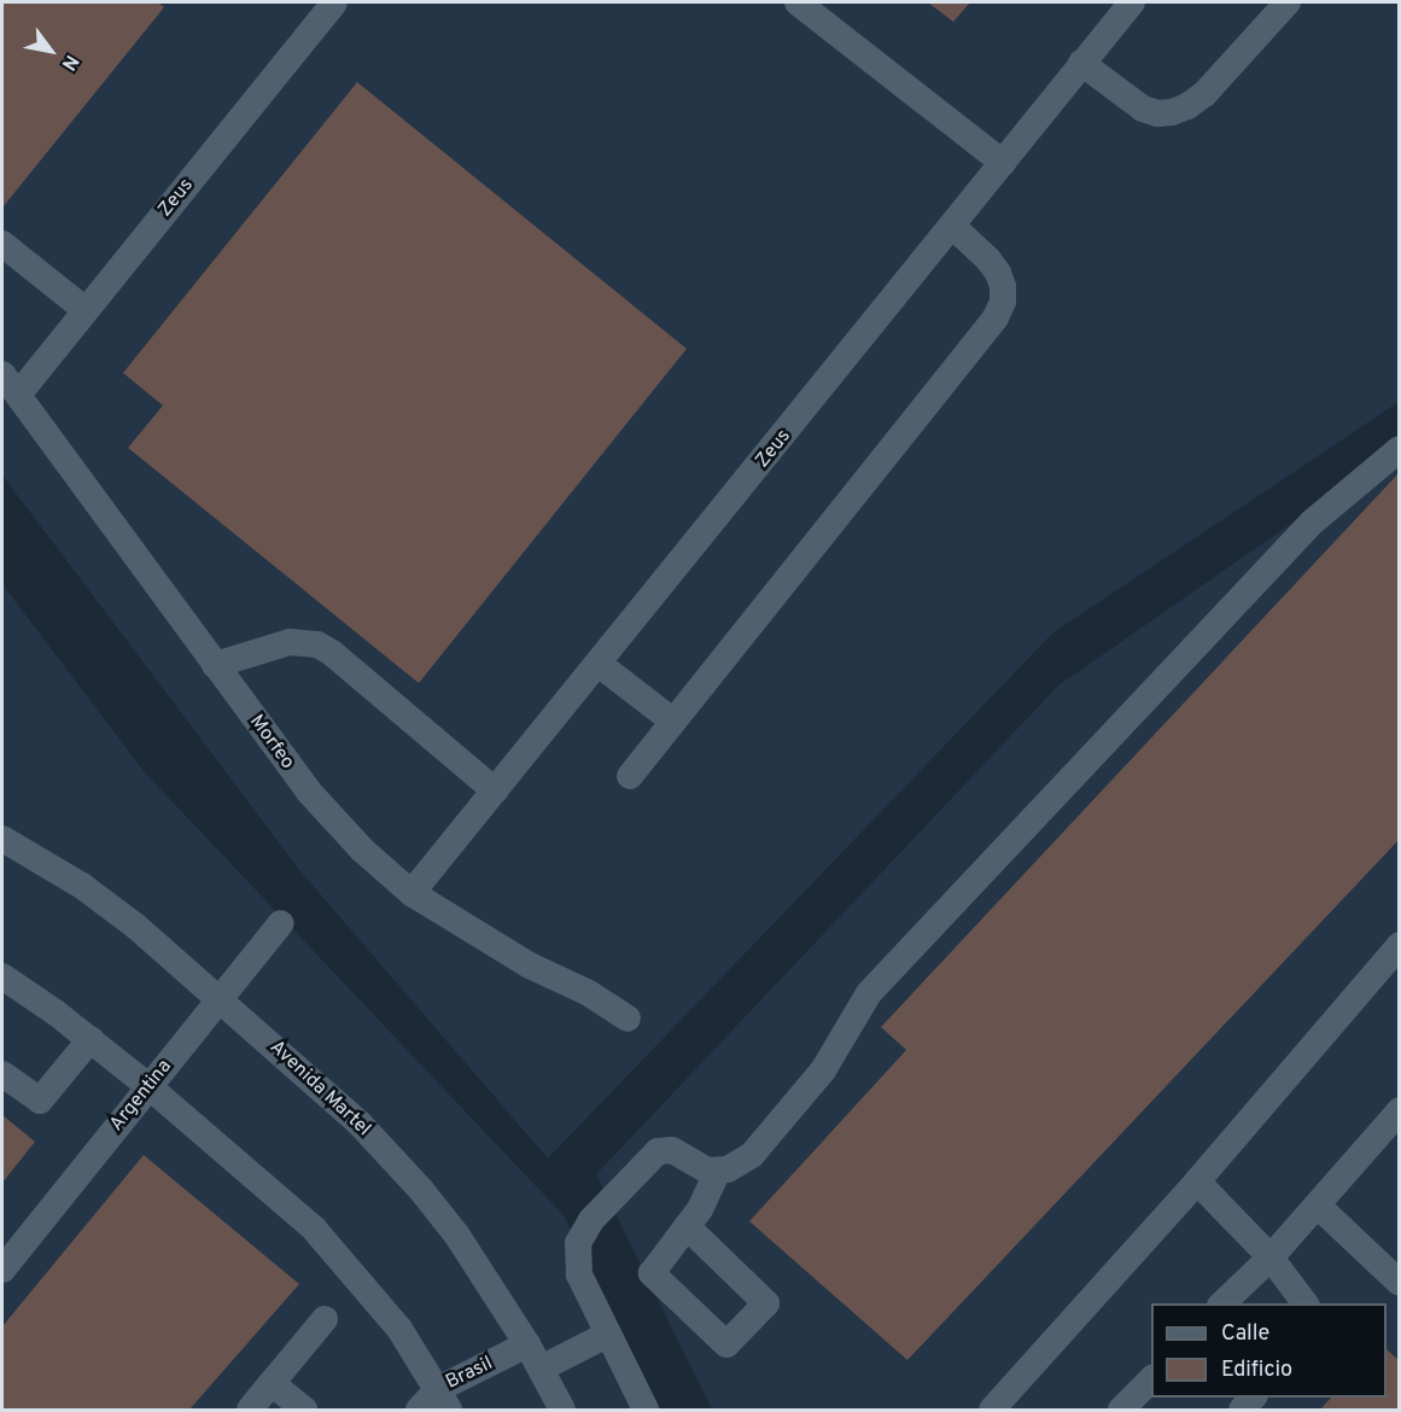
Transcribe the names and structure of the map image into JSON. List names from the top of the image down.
{
  "streets": {
    "street": [
      "Zeus",
      "Morfeo",
      "Avenida Martel",
      "Argentina",
      "Brasil"
    ]
  },
  "crossings": [
    ["Zeus", "Morfeo"],
    ["Avenida Martel", "Argentina"],
    ["Avenida Martel", "Brasil"]
  ],
  "legend": ["Calle", "Edificio"],
  "north": "bottom right"
}
